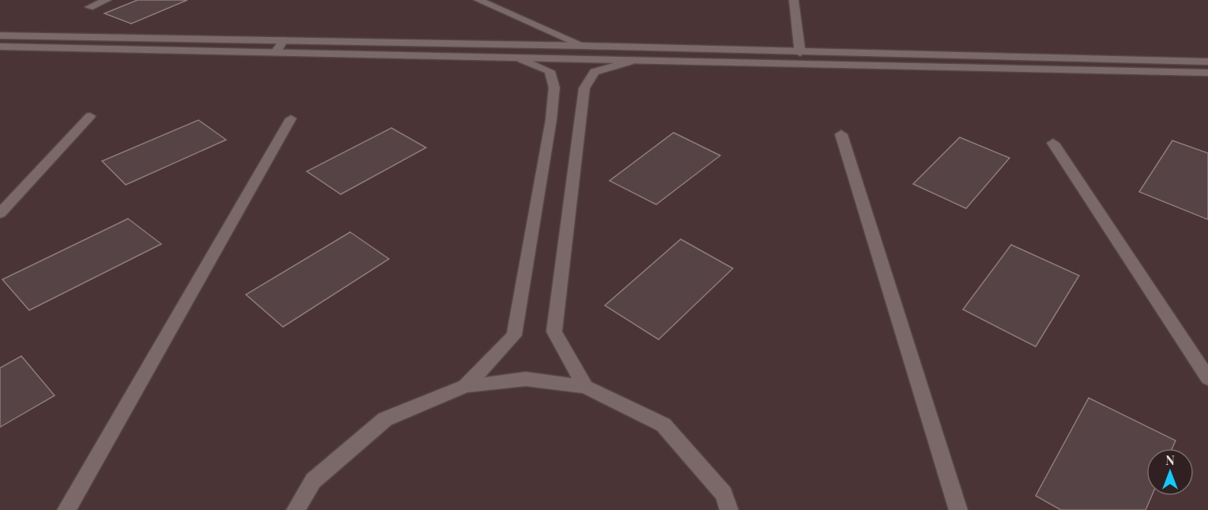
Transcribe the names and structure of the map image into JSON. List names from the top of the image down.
{
  "north": "top"
}
